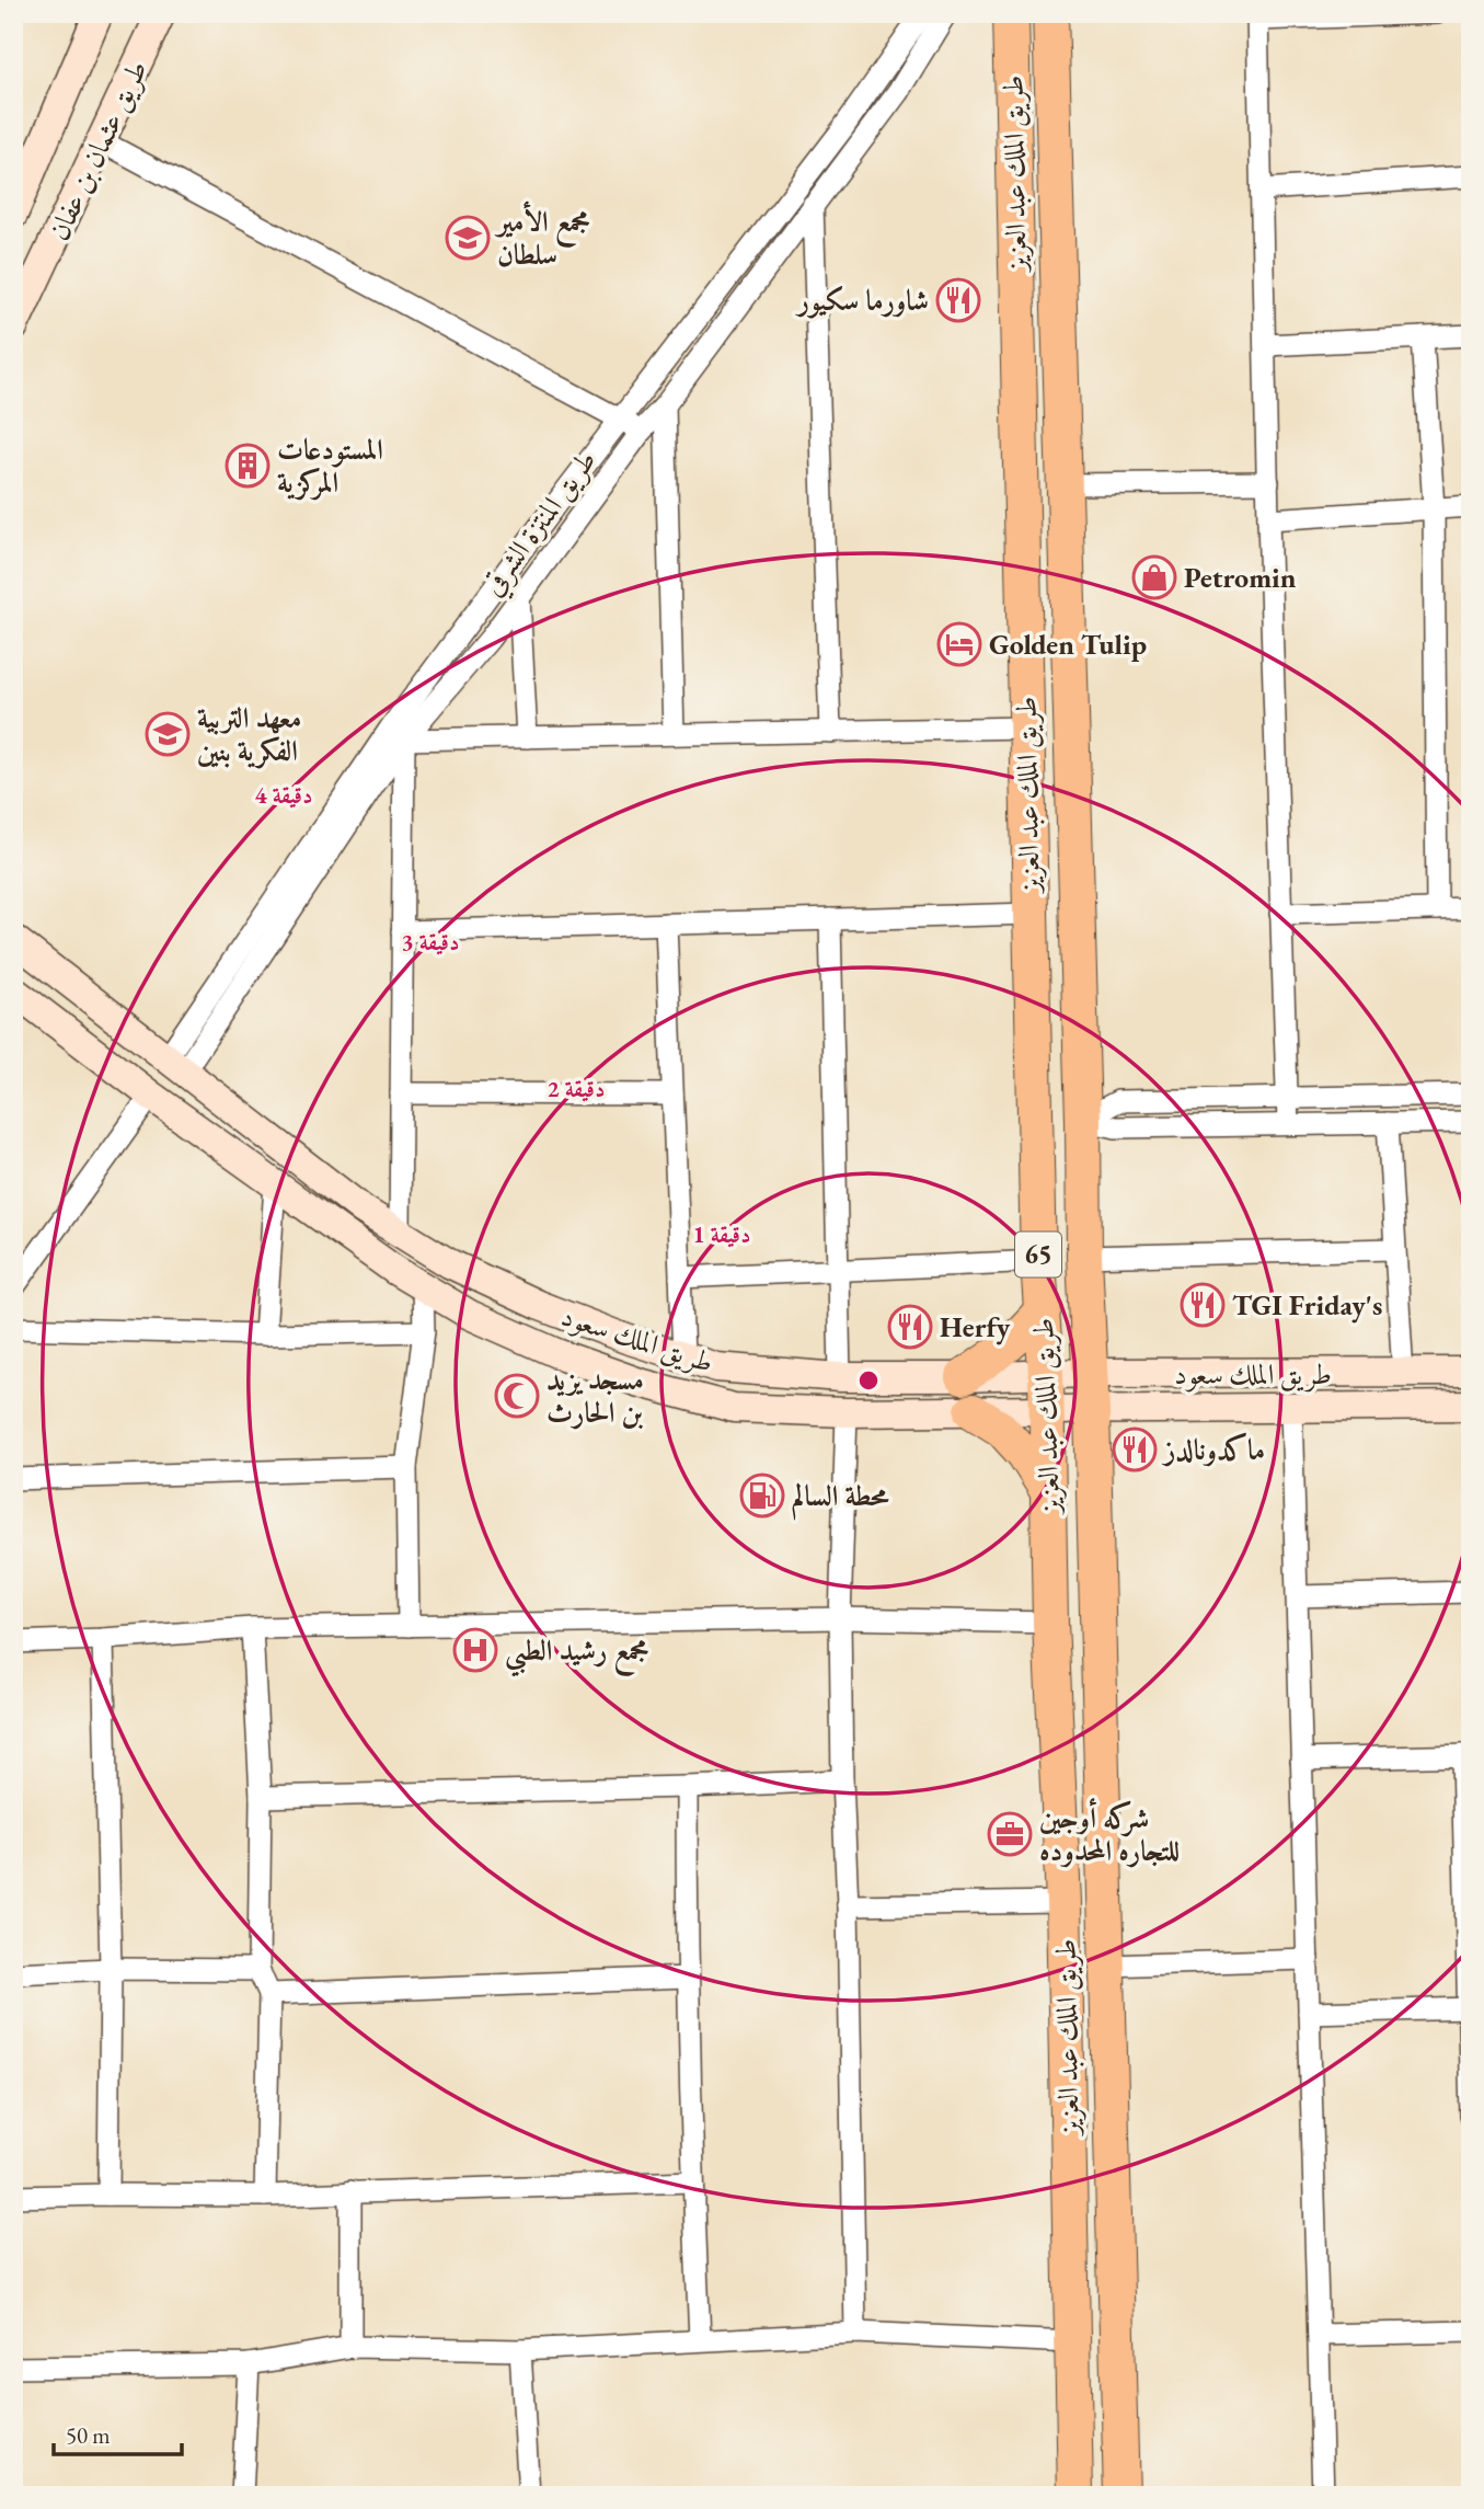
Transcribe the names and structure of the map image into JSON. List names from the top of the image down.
{
  "streets": {
    "highway": ["طريق الملك عبد العزيز", "65"],
    "main road": ["طريق عثمان بن عفان", "طريق الملك سعود"],
    "street": ["طريق المنتزة الشرقي"]
  },
  "crossings": [
    ["طريق الملك عبد العزيز", "طريق الملك سعود"],
    ["طريق المنتزة الشرقي", "طريق الملك سعود"]
  ],
  "places": {
    "school or university": ["مجمع الأمير سلطان", "معهد التربية الفكرية بنين"],
    "restaurant": [
      "شاورما سكيور",
      "TGI Friday's",
      "Herfy",
      "ماكدونالدز"
    ],
    "building": ["المستودعات المركزية"],
    "shop": ["Petromin"],
    "hotel": ["Golden Tulip"],
    "mosque": ["مسجد يزيد بن الحارث"],
    "fuel station": ["محطة السالم"],
    "hospital": ["مجمع رشيد الطبي"],
    "office": ["شركه أوجين للتجاره المحدوده"]
  },
  "scale_bar": "50 m",
  "rings": [
    "4 دقيقة",
    "3 دقيقة",
    "2 دقيقة",
    "1 دقيقة"
  ]
}
